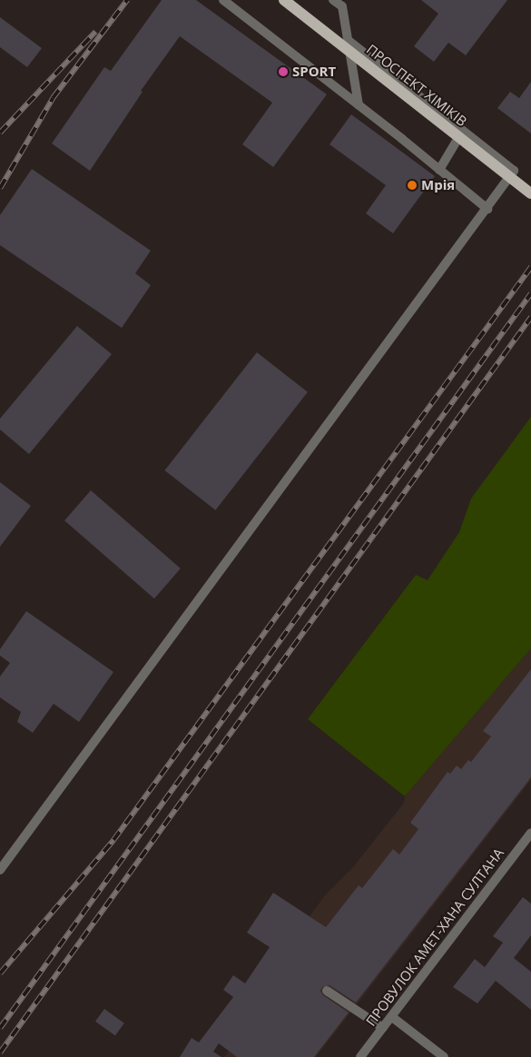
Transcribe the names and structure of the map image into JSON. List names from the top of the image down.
{
  "streets": {
    "main road": ["ПРОСПЕКТ ХІМІКІВ"],
    "street": ["ПРОВУЛОК АМЕТ-ХАНА СУЛТАНА"]
  },
  "places": ["SPORT", "Мрія"]
}
